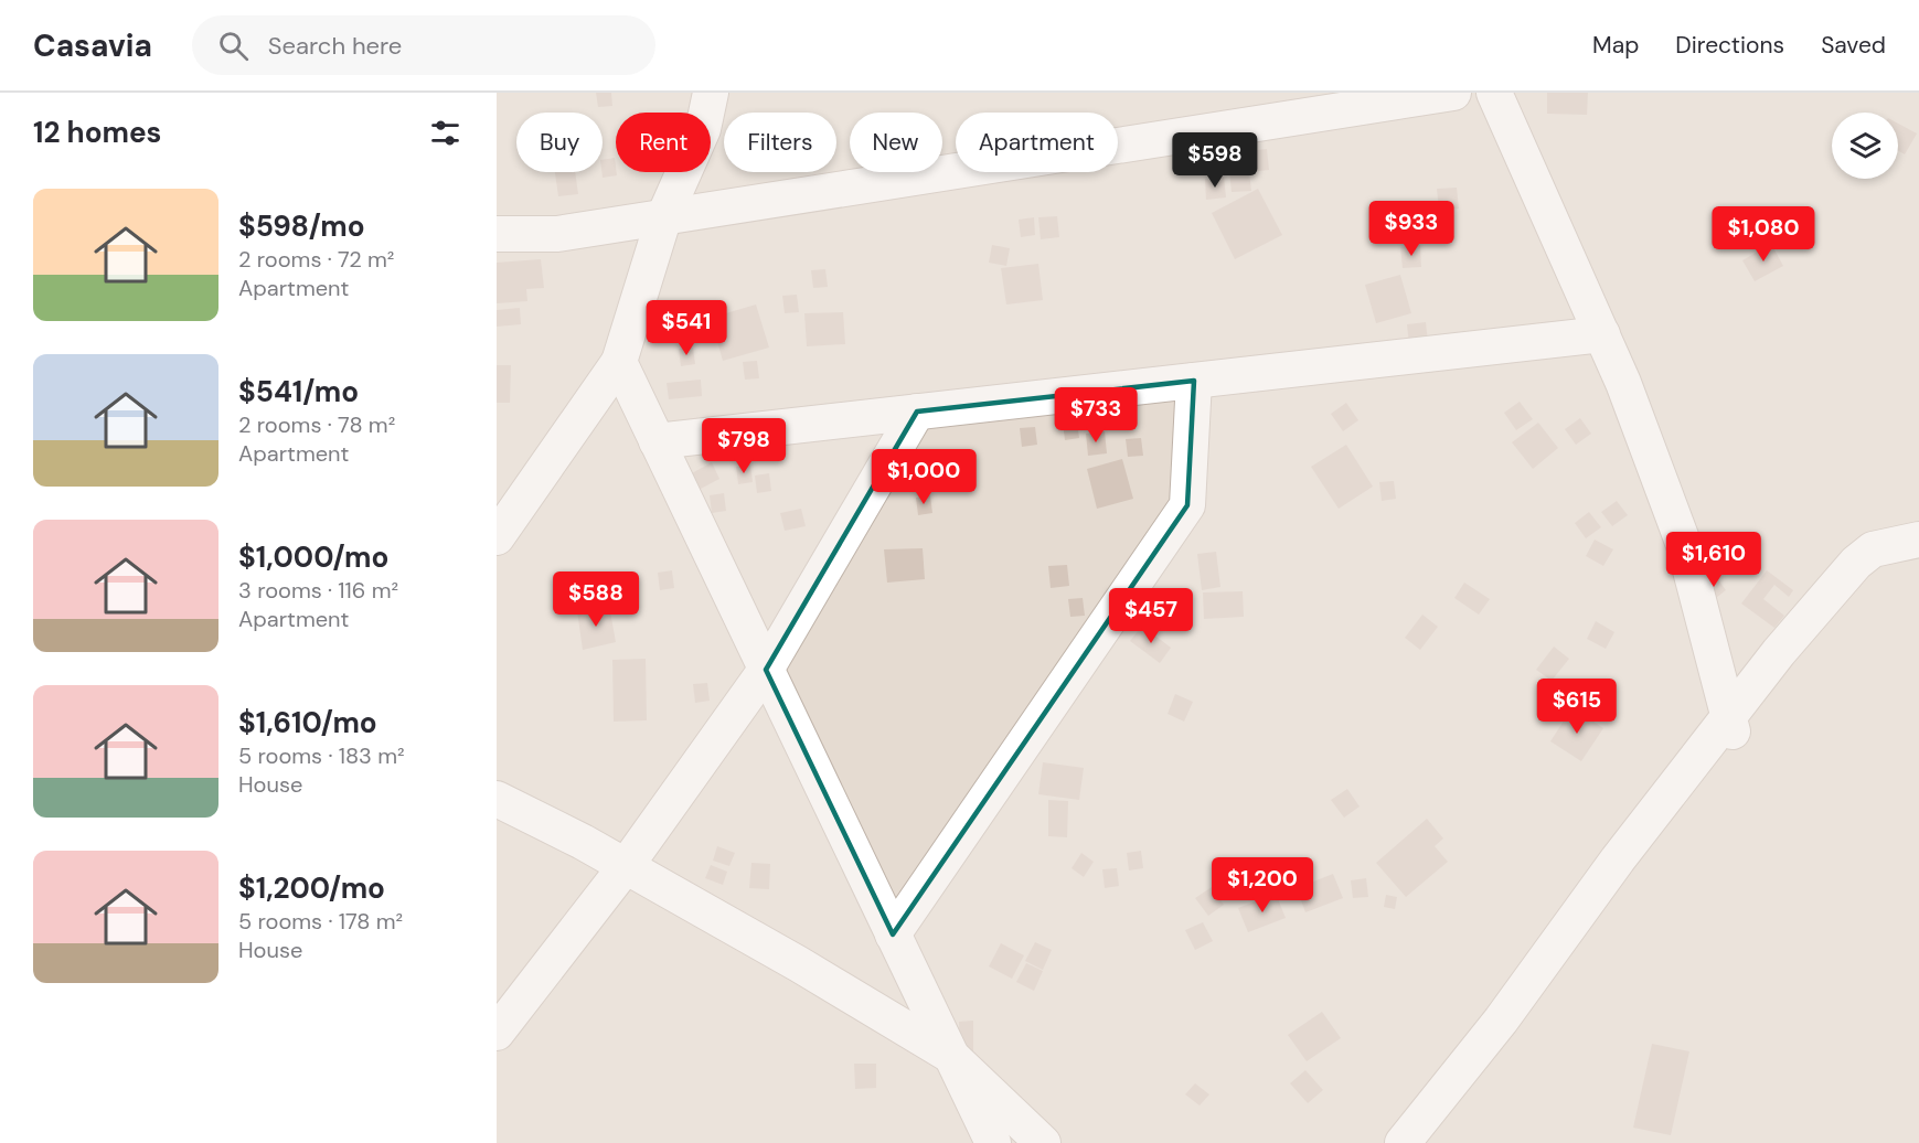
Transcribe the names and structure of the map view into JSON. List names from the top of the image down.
{
  "page": {
    "header": "Casavia",
    "search": "Search here",
    "nav": ["Map", "Directions", "Saved"],
    "heading": "12 homes",
    "chip": [
      "Buy",
      "Rent",
      "Filters",
      "New",
      "Apartment"
    ],
    "price": [
      "$598",
      "$933",
      "$1,080",
      "$541",
      "$733",
      "$798",
      "$1,000",
      "$1,610",
      "$588",
      "$457",
      "$615",
      "$1,200"
    ],
    "list": [
      {
        "name": "$598/mo",
        "note": "2 rooms · 72 m² · Apartment"
      },
      {
        "name": "$541/mo",
        "note": "2 rooms · 78 m² · Apartment"
      },
      {
        "name": "$1,000/mo",
        "note": "3 rooms · 116 m² · Apartment"
      },
      {
        "name": "$1,610/mo",
        "note": "5 rooms · 183 m² · House"
      },
      {
        "name": "$1,200/mo",
        "note": "5 rooms · 178 m² · House"
      }
    ]
  }
}
